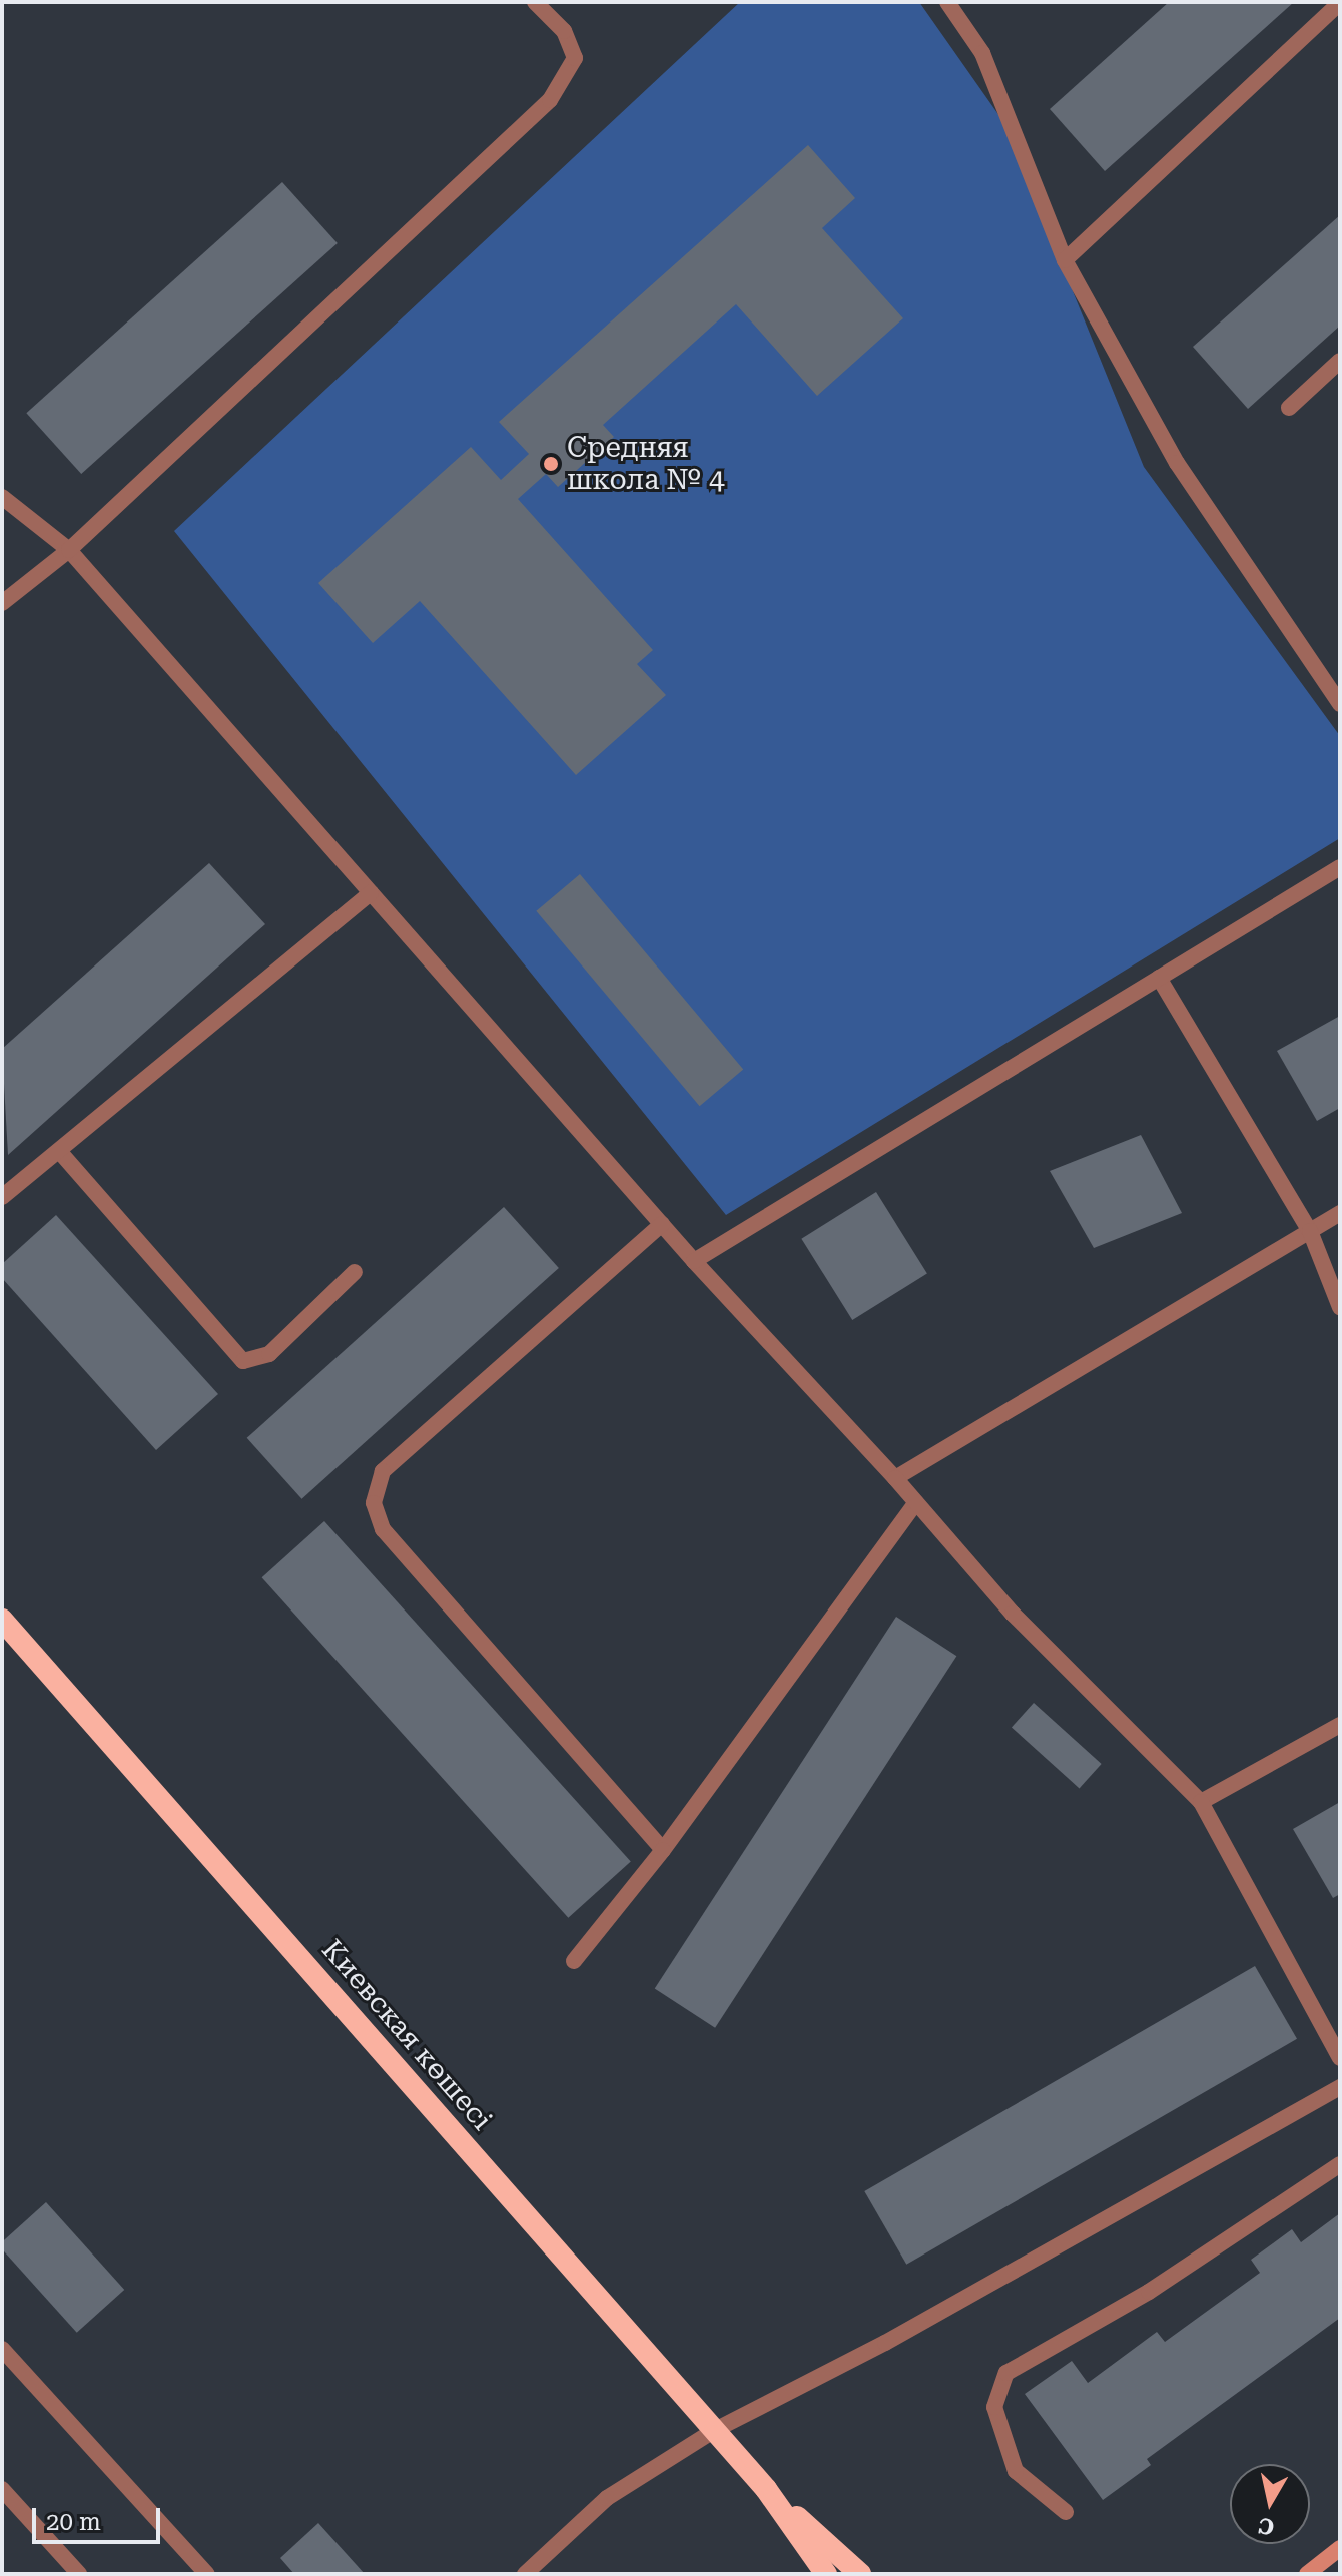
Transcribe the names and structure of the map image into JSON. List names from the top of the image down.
{
  "streets": {
    "highway": ["Киевская көшесі"]
  },
  "places": ["Средняя школа № 4"],
  "scale_bar": "20 m",
  "north": "bottom"
}
